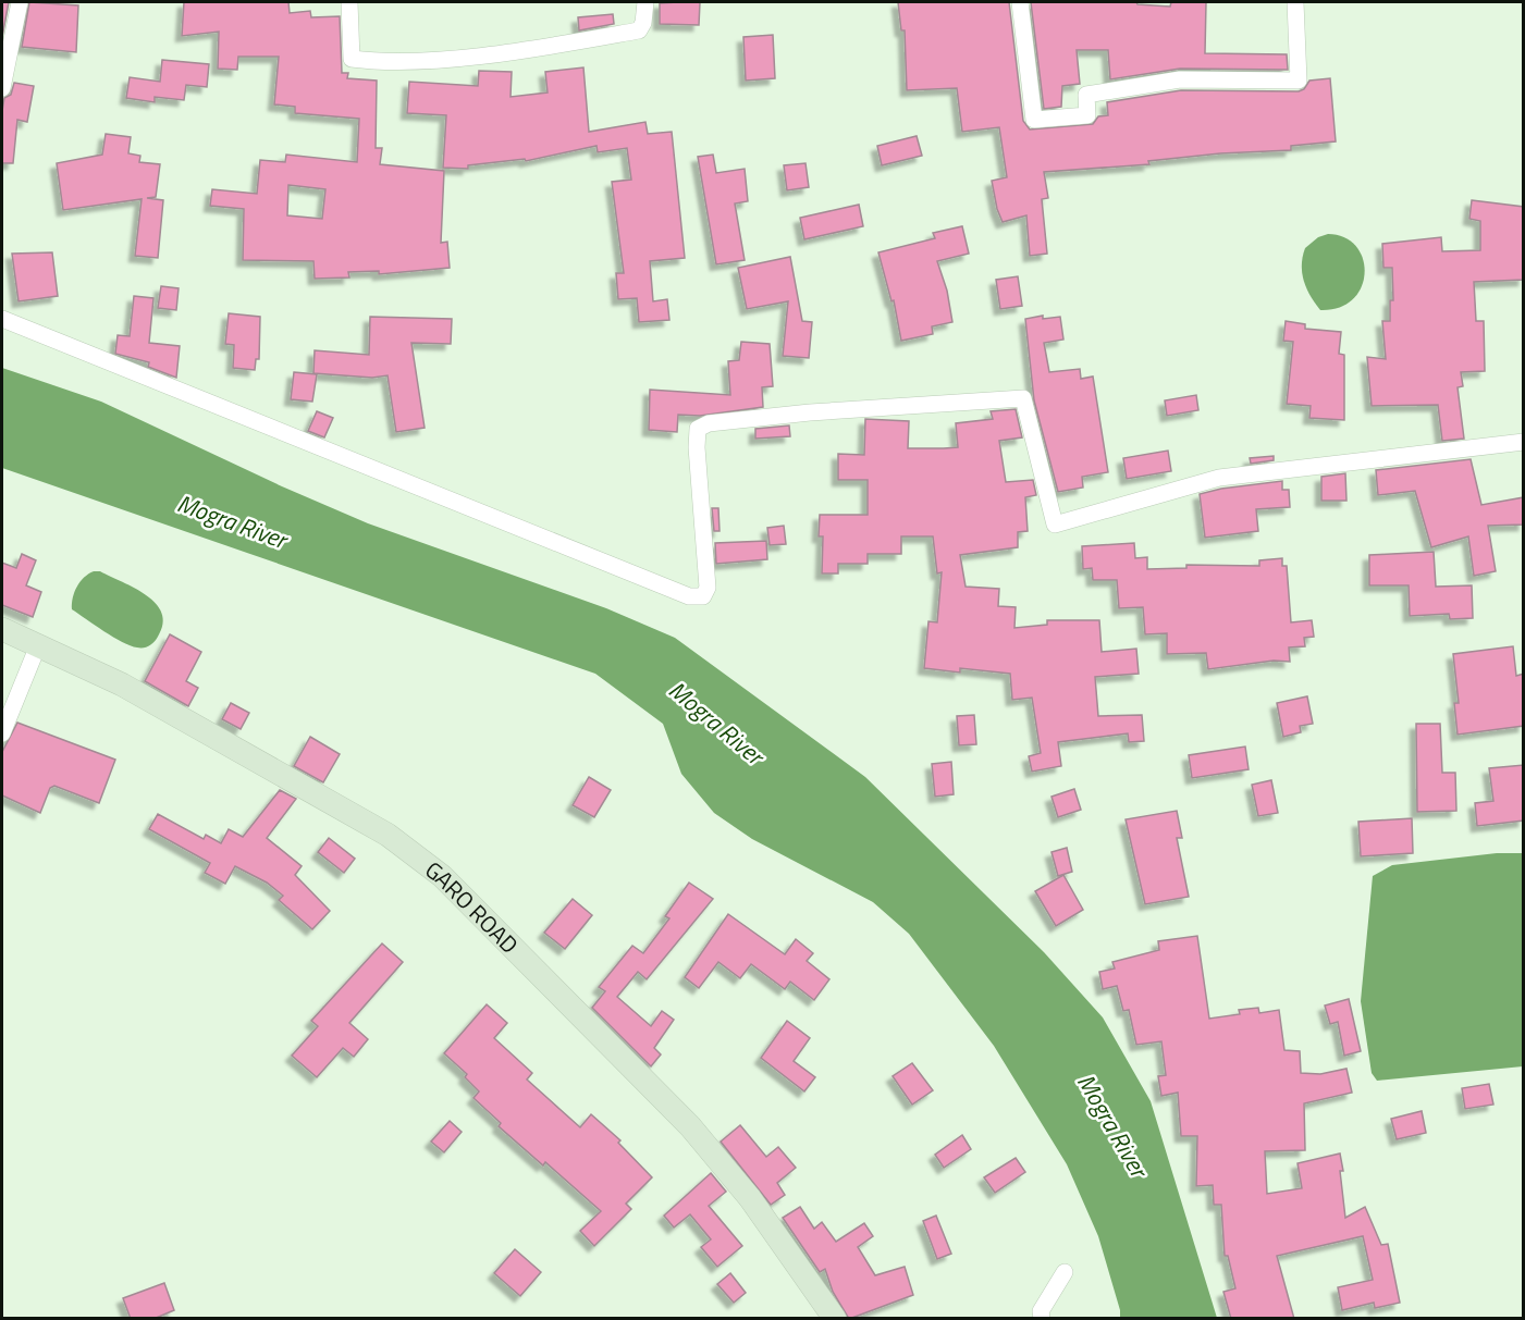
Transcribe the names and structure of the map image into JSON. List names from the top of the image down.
{
  "streets": {
    "street": ["GARO ROAD"]
  },
  "water": ["Mogra River"]
}
